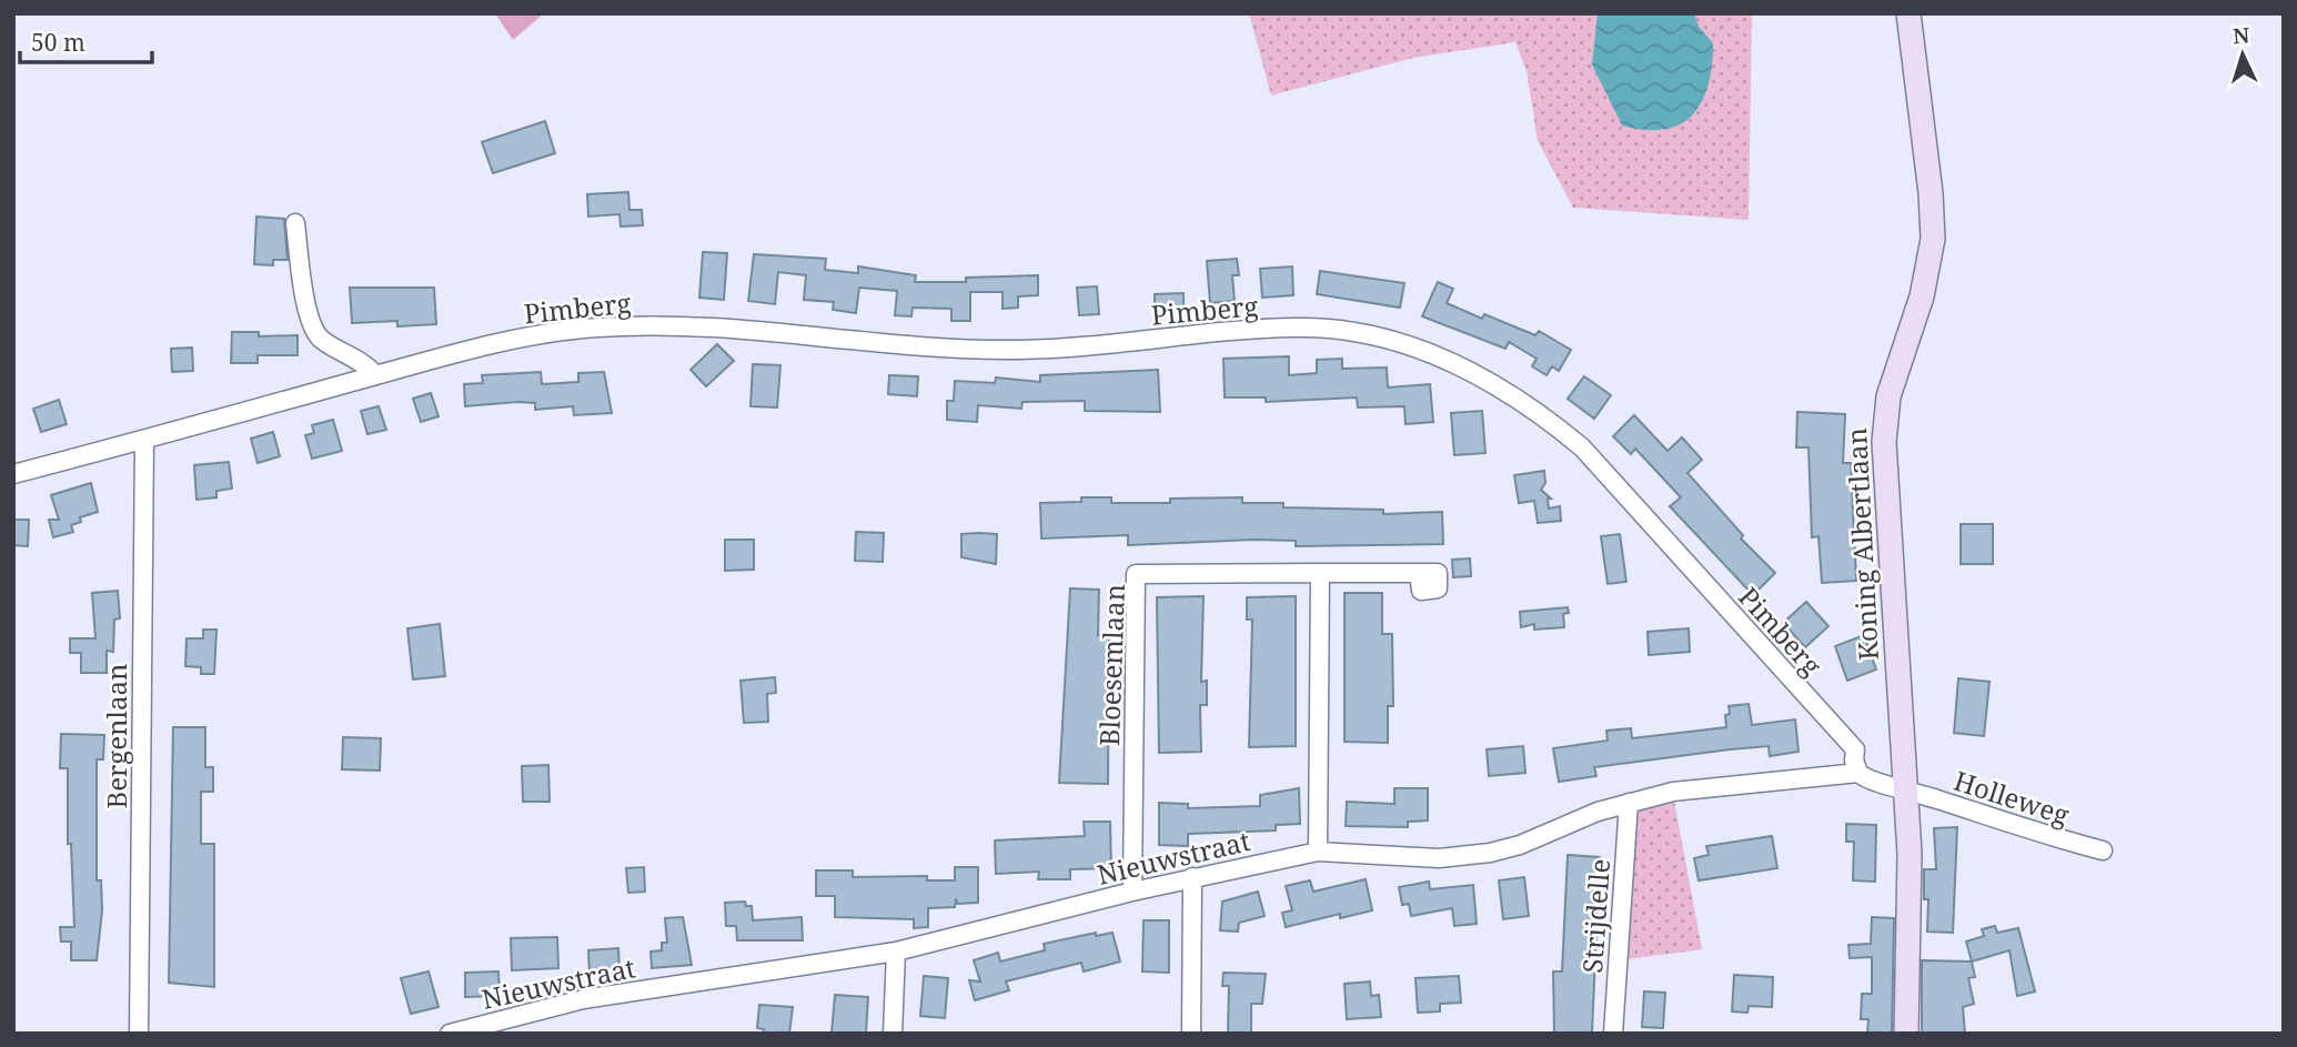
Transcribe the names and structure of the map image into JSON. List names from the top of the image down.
{
  "streets": {
    "street": [
      "Pimberg",
      "Koning Albertlaan",
      "Bloesemlaan",
      "Bergenlaan",
      "Holleweg",
      "Nieuwstraat",
      "Strijdelle"
    ]
  },
  "crossings": [
    ["Pimberg", "Bergenlaan"],
    ["Pimberg", "Nieuwstraat"],
    ["Koning Albertlaan", "Holleweg"],
    ["Koning Albertlaan", "Nieuwstraat"],
    ["Bloesemlaan", "Nieuwstraat"],
    ["Holleweg", "Nieuwstraat"],
    ["Nieuwstraat", "Strijdelle"]
  ],
  "scale_bar": "50 m",
  "north": "top"
}
